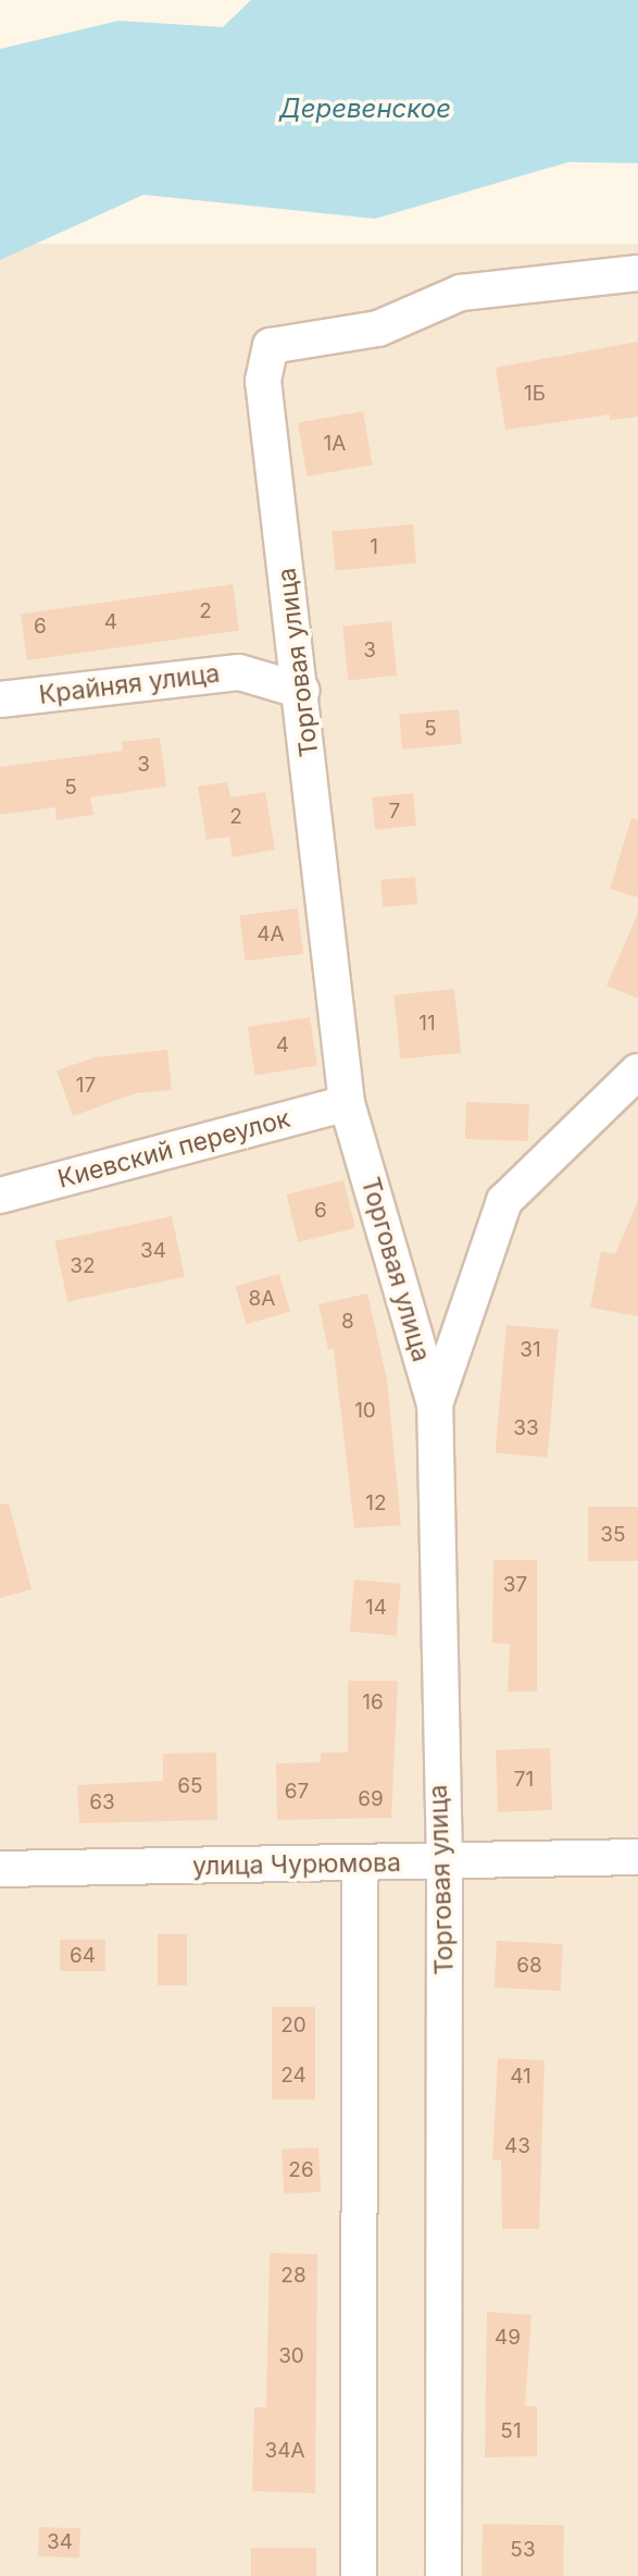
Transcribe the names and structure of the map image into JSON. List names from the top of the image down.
{
  "streets": {
    "street": [
      "Торговая улица",
      "Крайняя улица",
      "Киевский переулок",
      "улица Чурюмова"
    ]
  },
  "crossings": [
    ["Торговая улица", "Крайняя улица"],
    ["Торговая улица", "Киевский переулок"],
    ["Торговая улица", "улица Чурюмова"]
  ],
  "water": ["Деревенское"],
  "house_numbers": [
    "1Б",
    "1А",
    "1",
    "2",
    "4",
    "6",
    "3",
    "5",
    "3",
    "5",
    "7",
    "2",
    "4А",
    "11",
    "4",
    "17",
    "6",
    "34",
    "32",
    "8А",
    "8",
    "31",
    "10",
    "33",
    "12",
    "35",
    "37",
    "14",
    "16",
    "71",
    "65",
    "67",
    "69",
    "63",
    "64",
    "68",
    "20",
    "24",
    "41",
    "43",
    "26",
    "28",
    "49",
    "30",
    "51",
    "34А",
    "34",
    "53"
  ]
}
